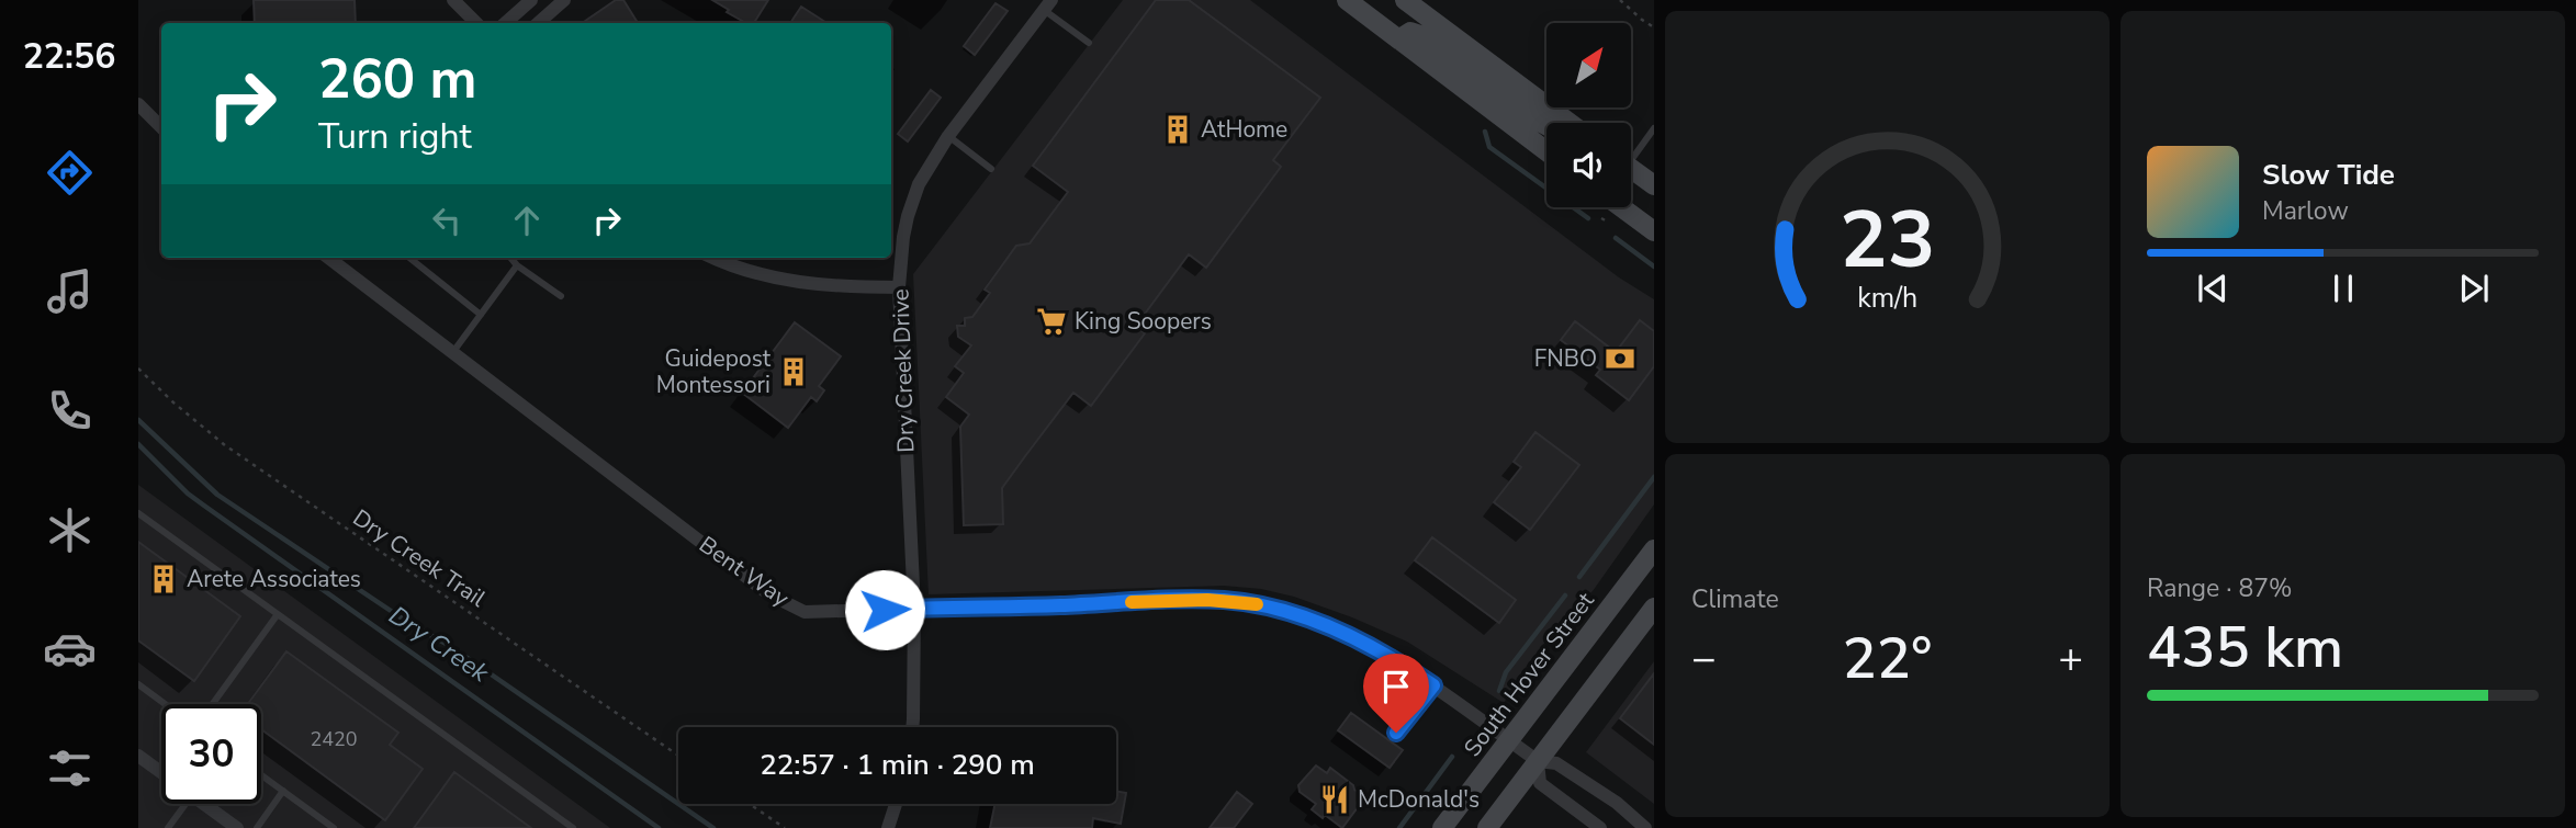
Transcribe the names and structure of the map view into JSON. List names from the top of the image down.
{
  "streets": {
    "main road": ["South Hover Street"],
    "street": ["Dry Creek Drive", "Bent Way"],
    "path": ["Dry Creek Trail"]
  },
  "crossings": [
    ["Dry Creek Drive", "Bent Way"],
    ["Bent Way", "South Hover Street"]
  ],
  "water": ["Dry Creek"],
  "places": {
    "building": ["AtHome", "Guidepost Montessori", "Arete Associates"],
    "supermarket": ["King Soopers"],
    "bank": ["FNBO"],
    "restaurant": ["McDonald's"]
  },
  "house_numbers": ["2420"],
  "north": "top right",
  "page": {
    "tabs": "22:56",
    "turn": ["260 m", "Turn right"],
    "song": ["Slow Tide", "Marlow"],
    "tile": [
      "Climate",
      ["Range · 87%", "435 km"]
    ],
    "heat": ["−", "22°", "+"],
    "limit": "30",
    "trip": "22:57 · 1 min · 290 m",
    "gauge": ["23", "km/h"]
  }
}
